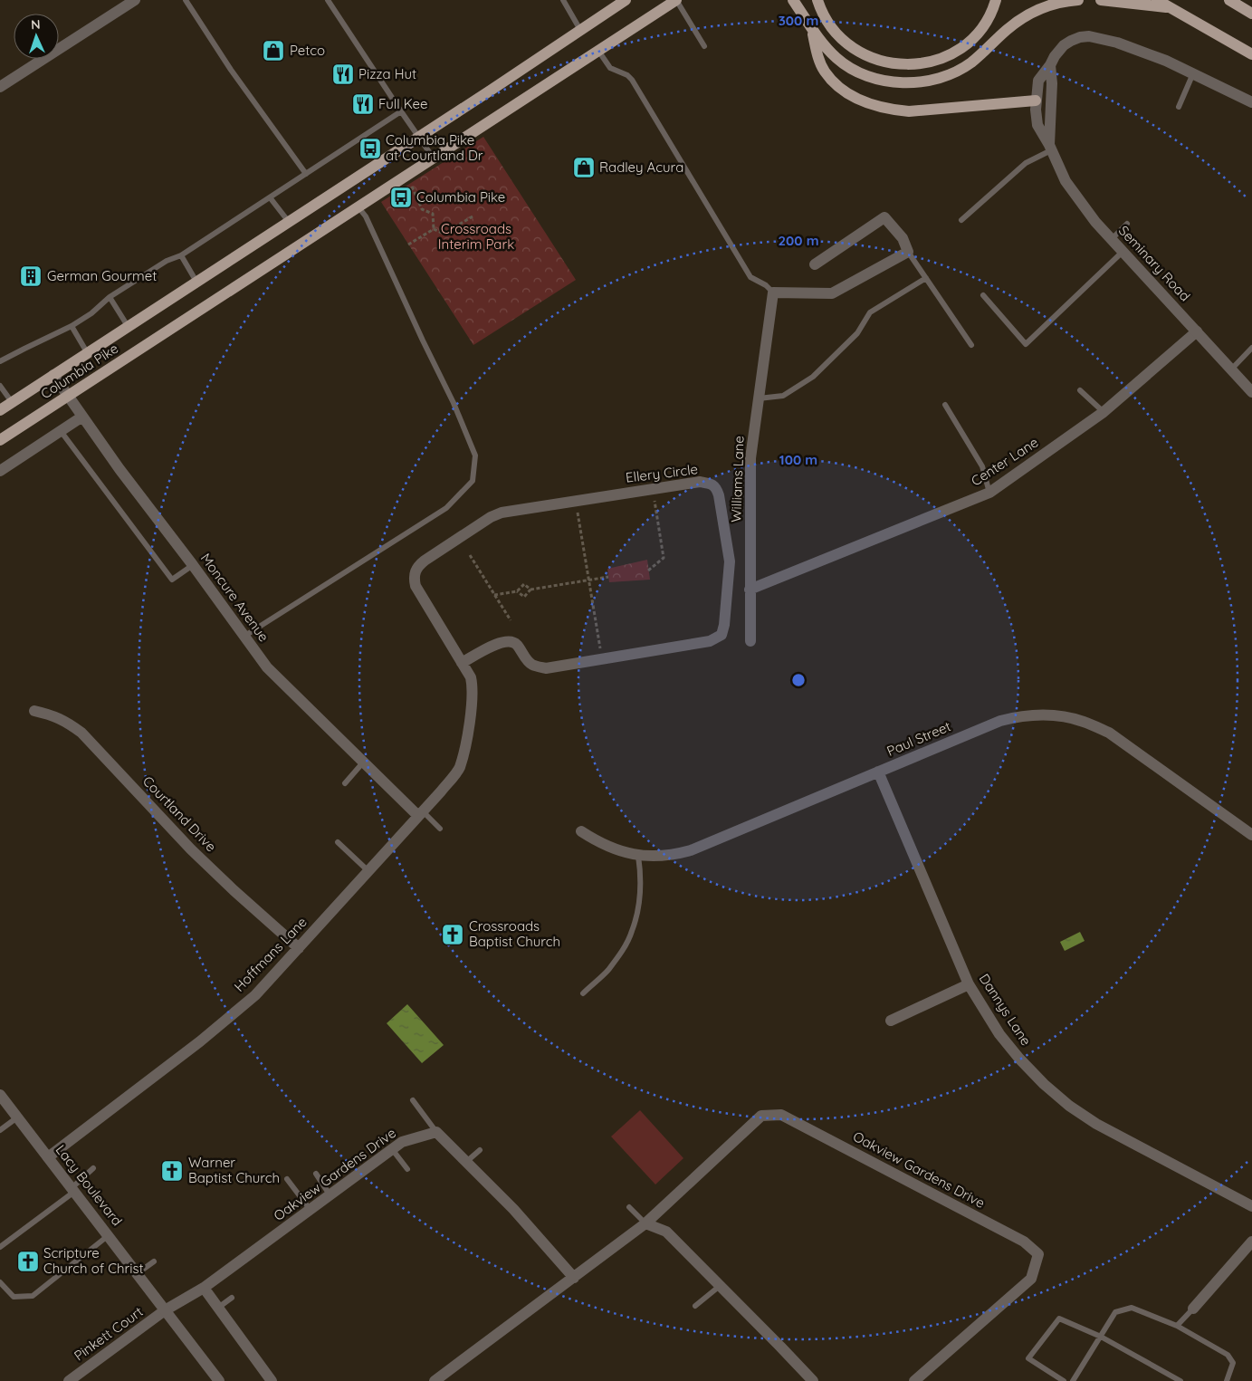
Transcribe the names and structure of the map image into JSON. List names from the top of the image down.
{
  "streets": {
    "main road": ["Columbia Pike"],
    "street": [
      "Seminary Road",
      "Center Lane",
      "Ellery Circle",
      "Williams Lane",
      "Moncure Avenue",
      "Paul Street",
      "Courtland Drive",
      "Hoffmans Lane",
      "Dannys Lane",
      "Oakview Gardens Drive",
      "Lacy Boulevard",
      "Pinkett Court"
    ]
  },
  "crossings": [
    ["Seminary Road", "Center Lane"],
    ["Columbia Pike", "Moncure Avenue"],
    ["Center Lane", "Williams Lane"],
    ["Ellery Circle", "Hoffmans Lane"],
    ["Moncure Avenue", "Hoffmans Lane"],
    ["Paul Street", "Dannys Lane"],
    ["Courtland Drive", "Hoffmans Lane"],
    ["Hoffmans Lane", "Lacy Boulevard"],
    ["Oakview Gardens Drive", "Lacy Boulevard"],
    ["Oakview Gardens Drive", "Pinkett Court"],
    ["Lacy Boulevard", "Pinkett Court"]
  ],
  "parks": ["Crossroads Interim Park"],
  "places": {
    "shop": ["Petco", "Radley Acura"],
    "restaurant": ["Pizza Hut", "Full Kee"],
    "bus stop": ["Columbia Pike at Courtland Dr", "Columbia Pike"],
    "building": ["German Gourmet"],
    "church": ["Crossroads Baptist Church", "Warner Baptist Church", "Scripture Church of Christ"]
  },
  "north": "top",
  "rings": ["300 m", "200 m", "100 m"]
}
